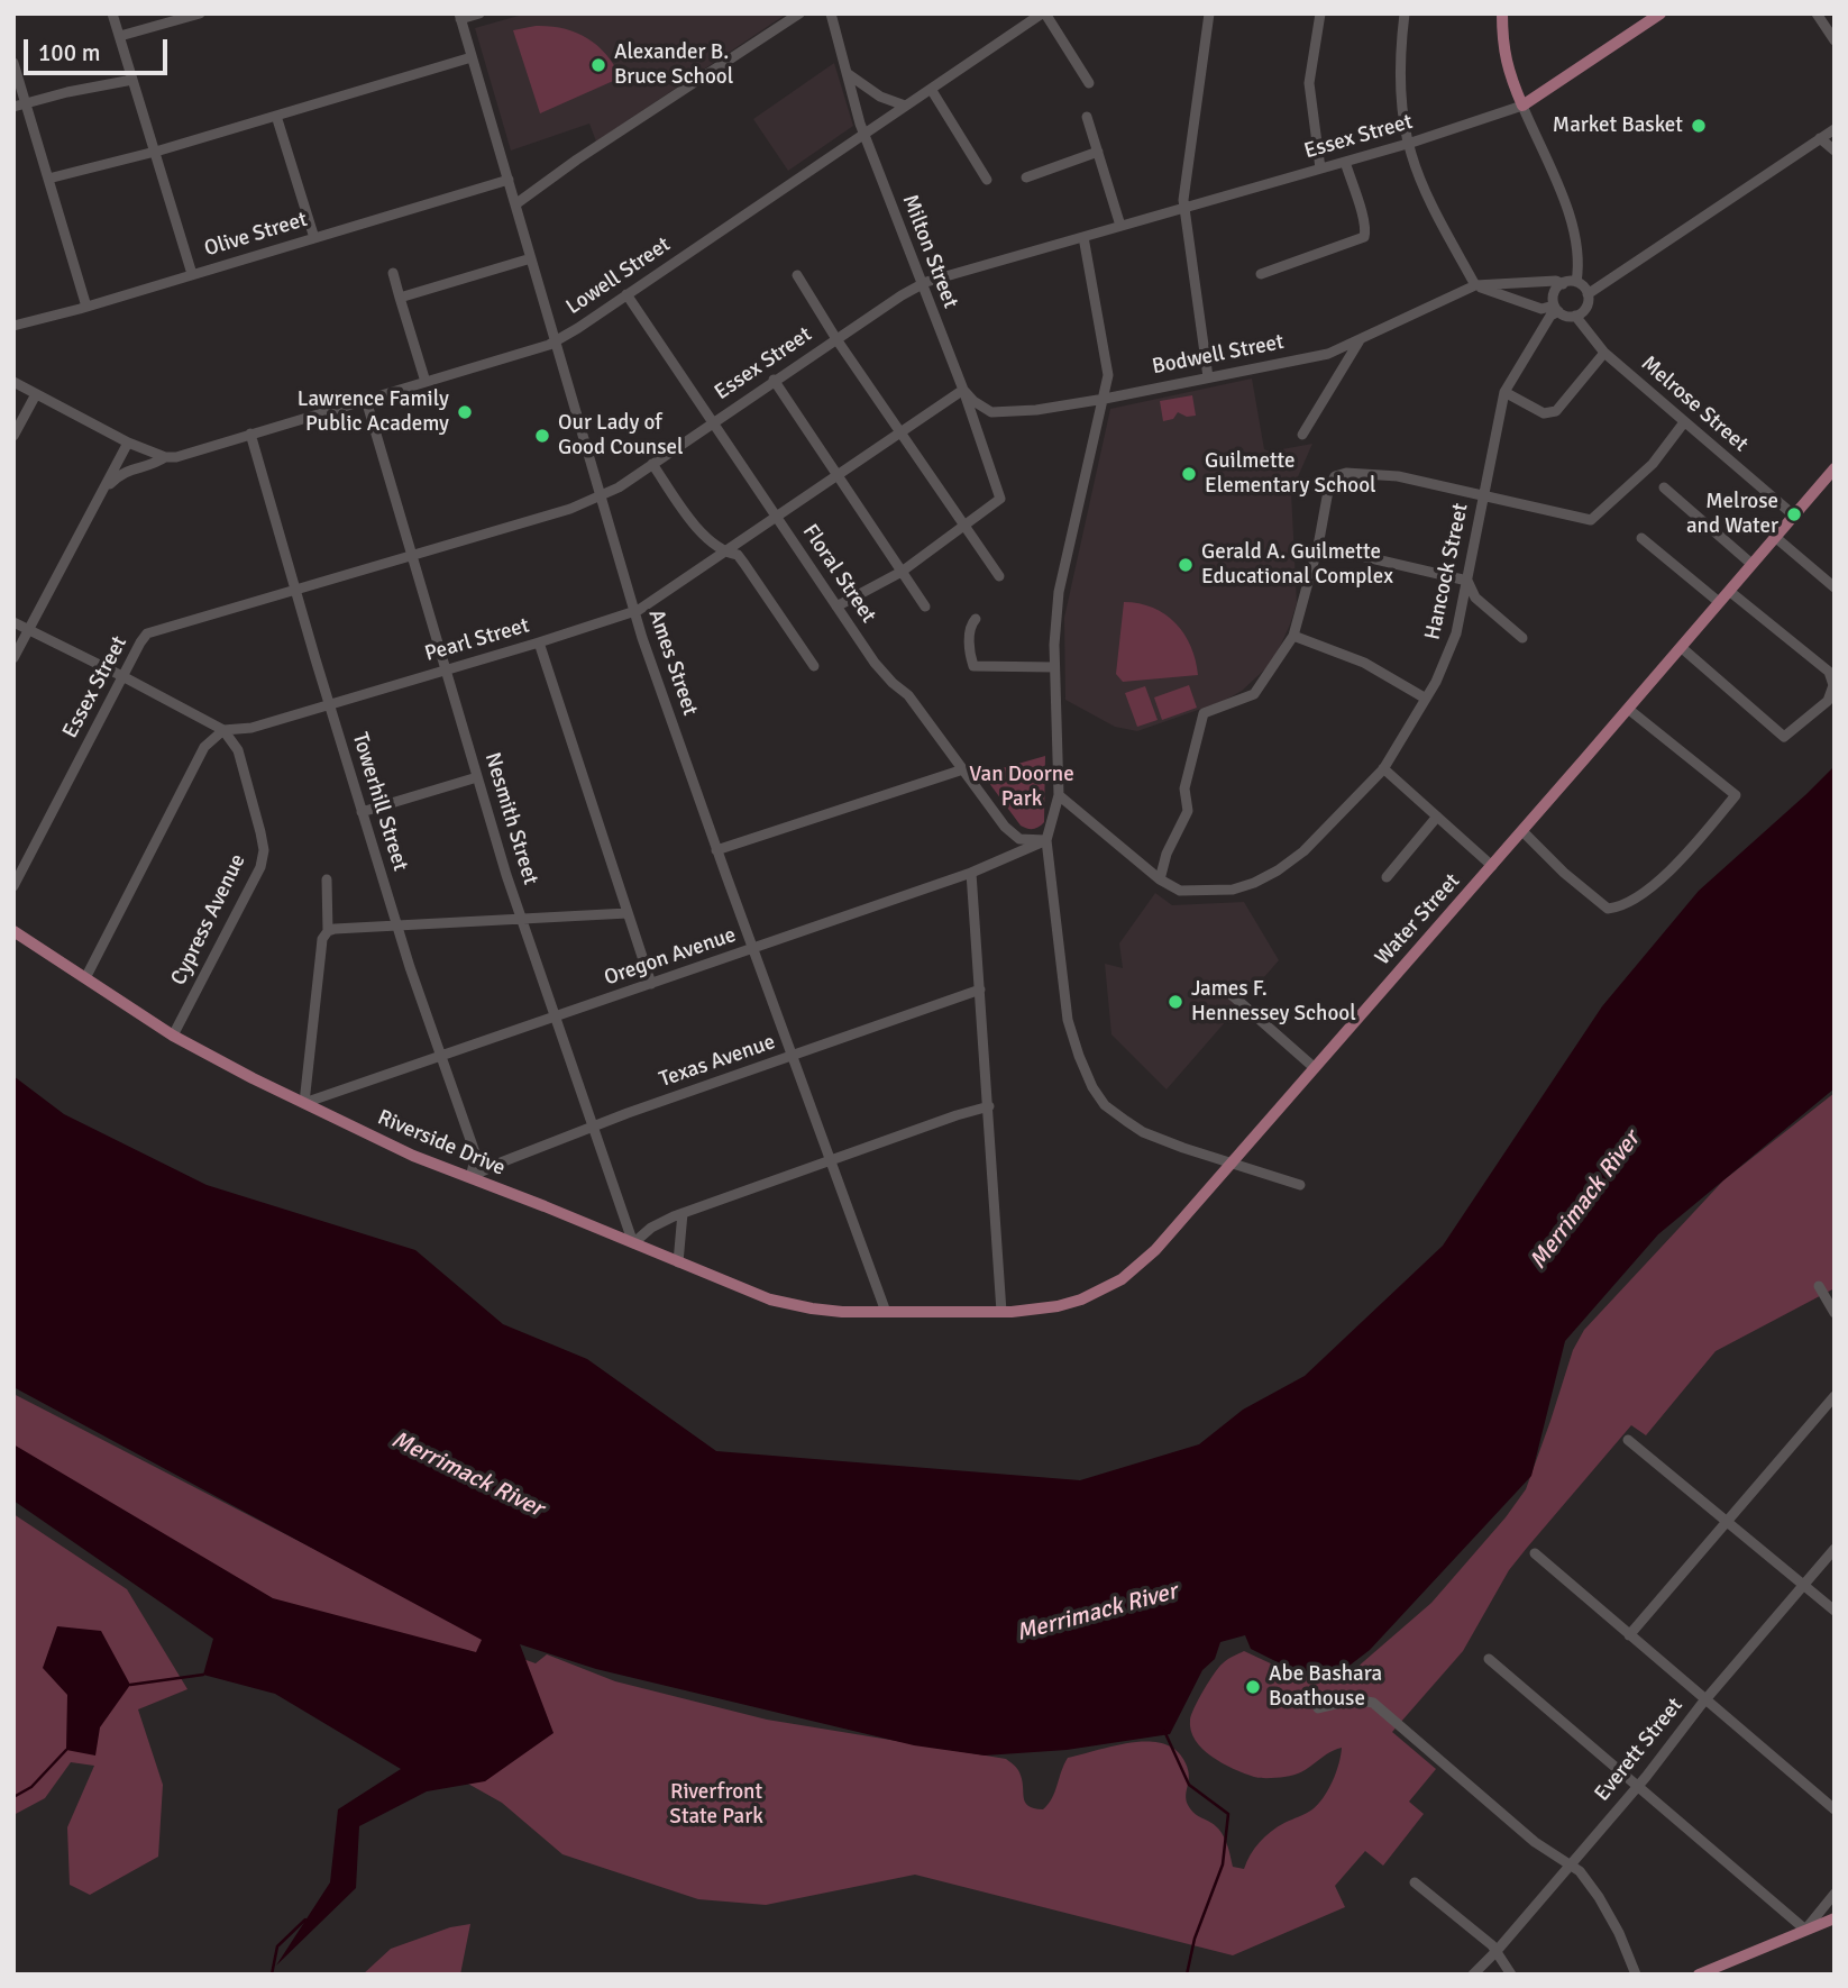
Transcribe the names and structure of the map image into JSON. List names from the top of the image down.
{
  "streets": {
    "main road": ["Essex Street", "Water Street", "Riverside Drive"],
    "street": [
      "Olive Street",
      "Milton Street",
      "Lowell Street",
      "Bodwell Street",
      "Melrose Street",
      "Hancock Street",
      "Floral Street",
      "Pearl Street",
      "Ames Street",
      "Towerhill Street",
      "Nesmith Street",
      "Cypress Avenue",
      "Oregon Avenue",
      "Texas Avenue",
      "Everett Street"
    ]
  },
  "crossings": [
    ["Essex Street", "Milton Street"],
    ["Essex Street", "Floral Street"],
    ["Essex Street", "Ames Street"],
    ["Essex Street", "Towerhill Street"],
    ["Essex Street", "Nesmith Street"],
    ["Olive Street", "Ames Street"],
    ["Milton Street", "Lowell Street"],
    ["Milton Street", "Bodwell Street"],
    ["Milton Street", "Pearl Street"],
    ["Lowell Street", "Floral Street"],
    ["Lowell Street", "Ames Street"],
    ["Lowell Street", "Towerhill Street"],
    ["Lowell Street", "Nesmith Street"],
    ["Bodwell Street", "Melrose Street"],
    ["Bodwell Street", "Hancock Street"],
    ["Bodwell Street", "Pearl Street"],
    ["Melrose Street", "Hancock Street"],
    ["Melrose Street", "Water Street"],
    ["Floral Street", "Pearl Street"],
    ["Floral Street", "Oregon Avenue"],
    ["Pearl Street", "Ames Street"],
    ["Pearl Street", "Towerhill Street"],
    ["Pearl Street", "Nesmith Street"],
    ["Pearl Street", "Cypress Avenue"],
    ["Ames Street", "Water Street"],
    ["Ames Street", "Oregon Avenue"],
    ["Ames Street", "Texas Avenue"],
    ["Ames Street", "Riverside Drive"],
    ["Towerhill Street", "Oregon Avenue"],
    ["Towerhill Street", "Texas Avenue"],
    ["Towerhill Street", "Riverside Drive"],
    ["Nesmith Street", "Oregon Avenue"],
    ["Nesmith Street", "Texas Avenue"],
    ["Nesmith Street", "Riverside Drive"],
    ["Cypress Avenue", "Riverside Drive"],
    ["Water Street", "Riverside Drive"],
    ["Oregon Avenue", "Riverside Drive"],
    ["Texas Avenue", "Riverside Drive"]
  ],
  "water": ["Merrimack River"],
  "parks": ["Van Doorne Park", "Riverfront State Park"],
  "places": [
    "Alexander B. Bruce School",
    "Market Basket",
    "Lawrence Family Public Academy",
    "Our Lady of Good Counsel",
    "Guilmette Elementary School",
    "Melrose and Water",
    "Gerald A. Guilmette Educational Complex",
    "James F. Hennessey School",
    "Abe Bashara Boathouse"
  ],
  "scale_bar": "100 m"
}
